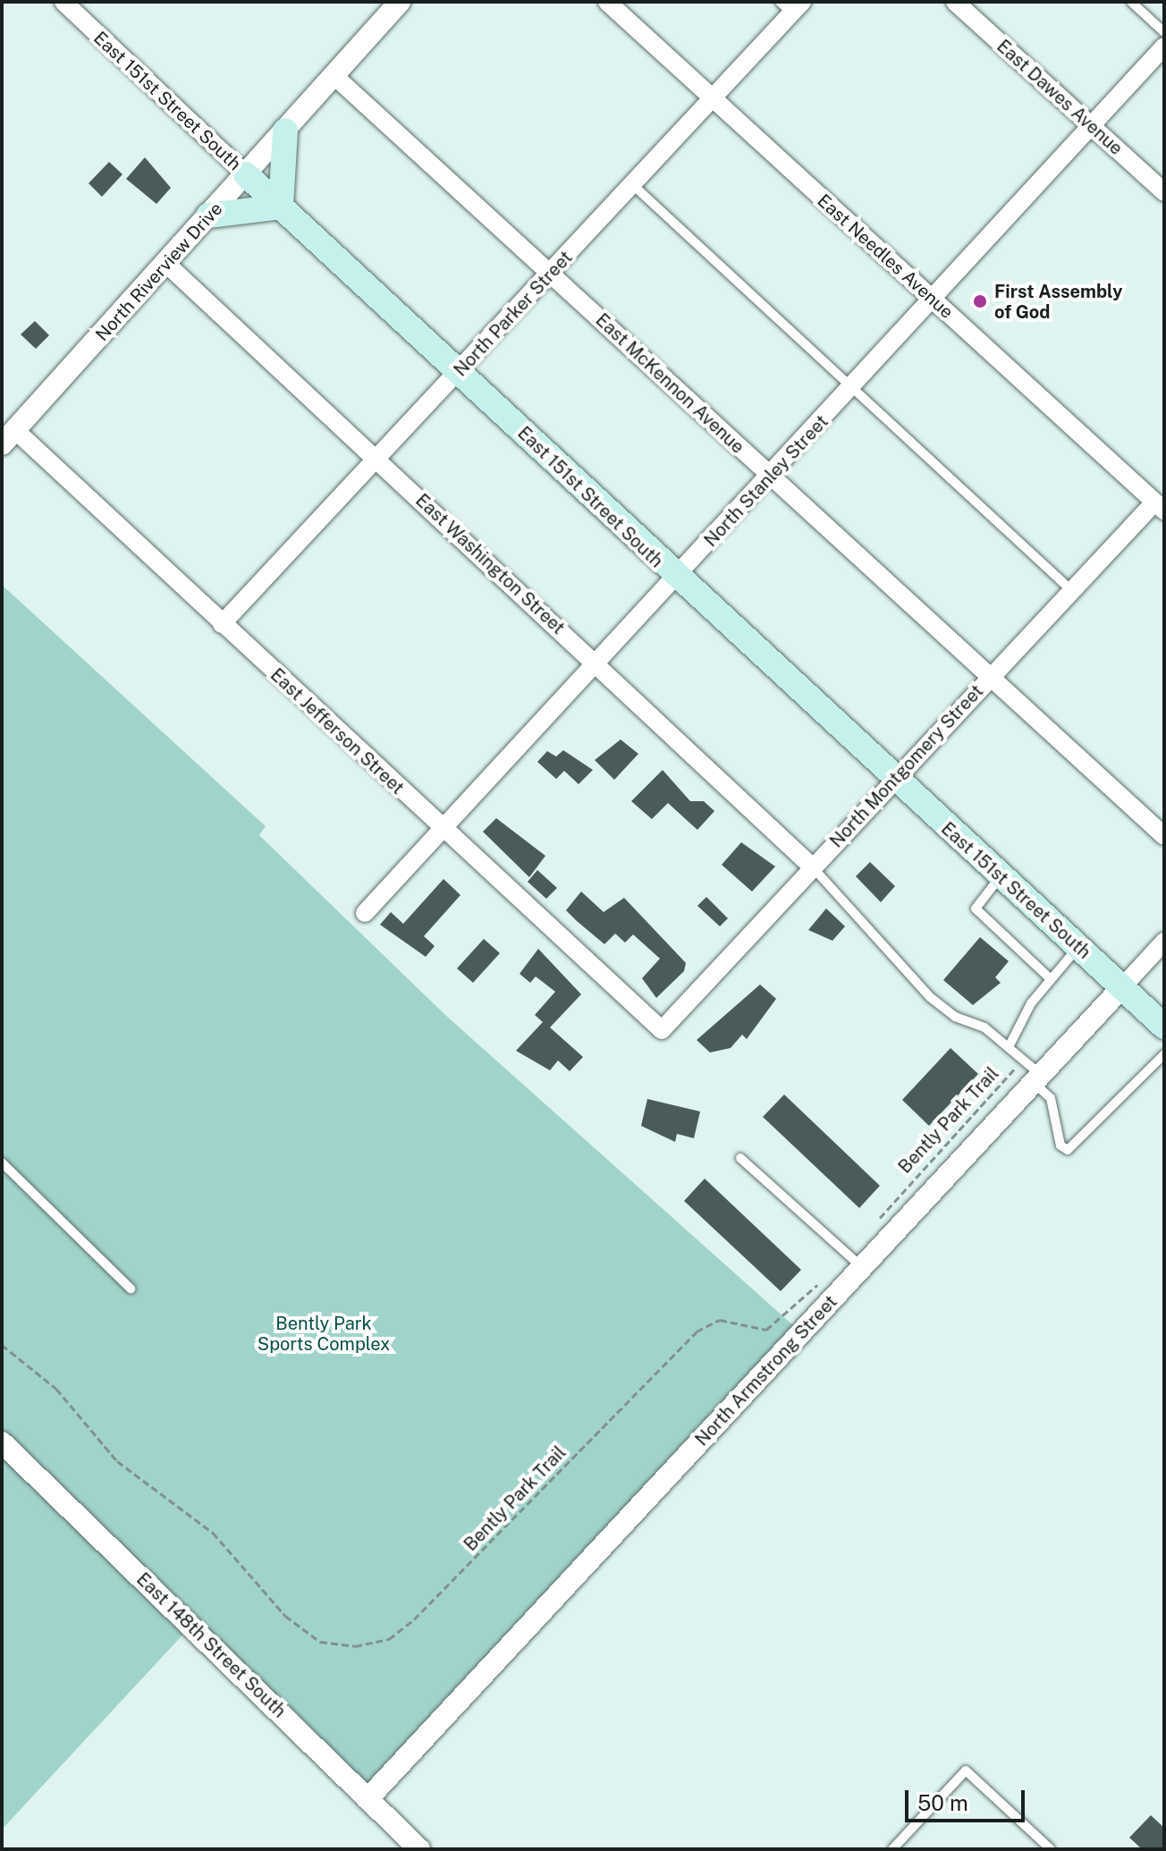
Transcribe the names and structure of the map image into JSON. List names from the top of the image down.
{
  "streets": {
    "main road": ["East 151st Street South"],
    "street": [
      "East Dawes Avenue",
      "East Needles Avenue",
      "North Riverview Drive",
      "North Parker Street",
      "East McKennon Avenue",
      "North Stanley Street",
      "East Washington Street",
      "East Jefferson Street",
      "North Montgomery Street",
      "North Armstrong Street",
      "East 148th Street South"
    ],
    "path": ["Bently Park Trail"]
  },
  "crossings": [
    ["East Dawes Avenue", "North Stanley Street"],
    ["East 151st Street South", "North Riverview Drive"],
    ["East 151st Street South", "North Parker Street"],
    ["East 151st Street South", "North Stanley Street"],
    ["East 151st Street South", "North Montgomery Street"],
    ["East 151st Street South", "North Armstrong Street"],
    ["East Needles Avenue", "North Parker Street"],
    ["East Needles Avenue", "North Stanley Street"],
    ["East Needles Avenue", "North Montgomery Street"],
    ["North Riverview Drive", "East McKennon Avenue"],
    ["North Riverview Drive", "East Washington Street"],
    ["North Riverview Drive", "East Jefferson Street"],
    ["North Parker Street", "East McKennon Avenue"],
    ["North Parker Street", "East Washington Street"],
    ["North Parker Street", "East Jefferson Street"],
    ["East McKennon Avenue", "North Stanley Street"],
    ["East McKennon Avenue", "North Montgomery Street"],
    ["North Stanley Street", "East Washington Street"],
    ["North Stanley Street", "East Jefferson Street"],
    ["East Washington Street", "North Montgomery Street"],
    ["East Jefferson Street", "North Montgomery Street"],
    ["North Armstrong Street", "East 148th Street South"]
  ],
  "parks": ["Bently Park Sports Complex"],
  "places": ["First Assembly of God"],
  "scale_bar": "50 m"
}
